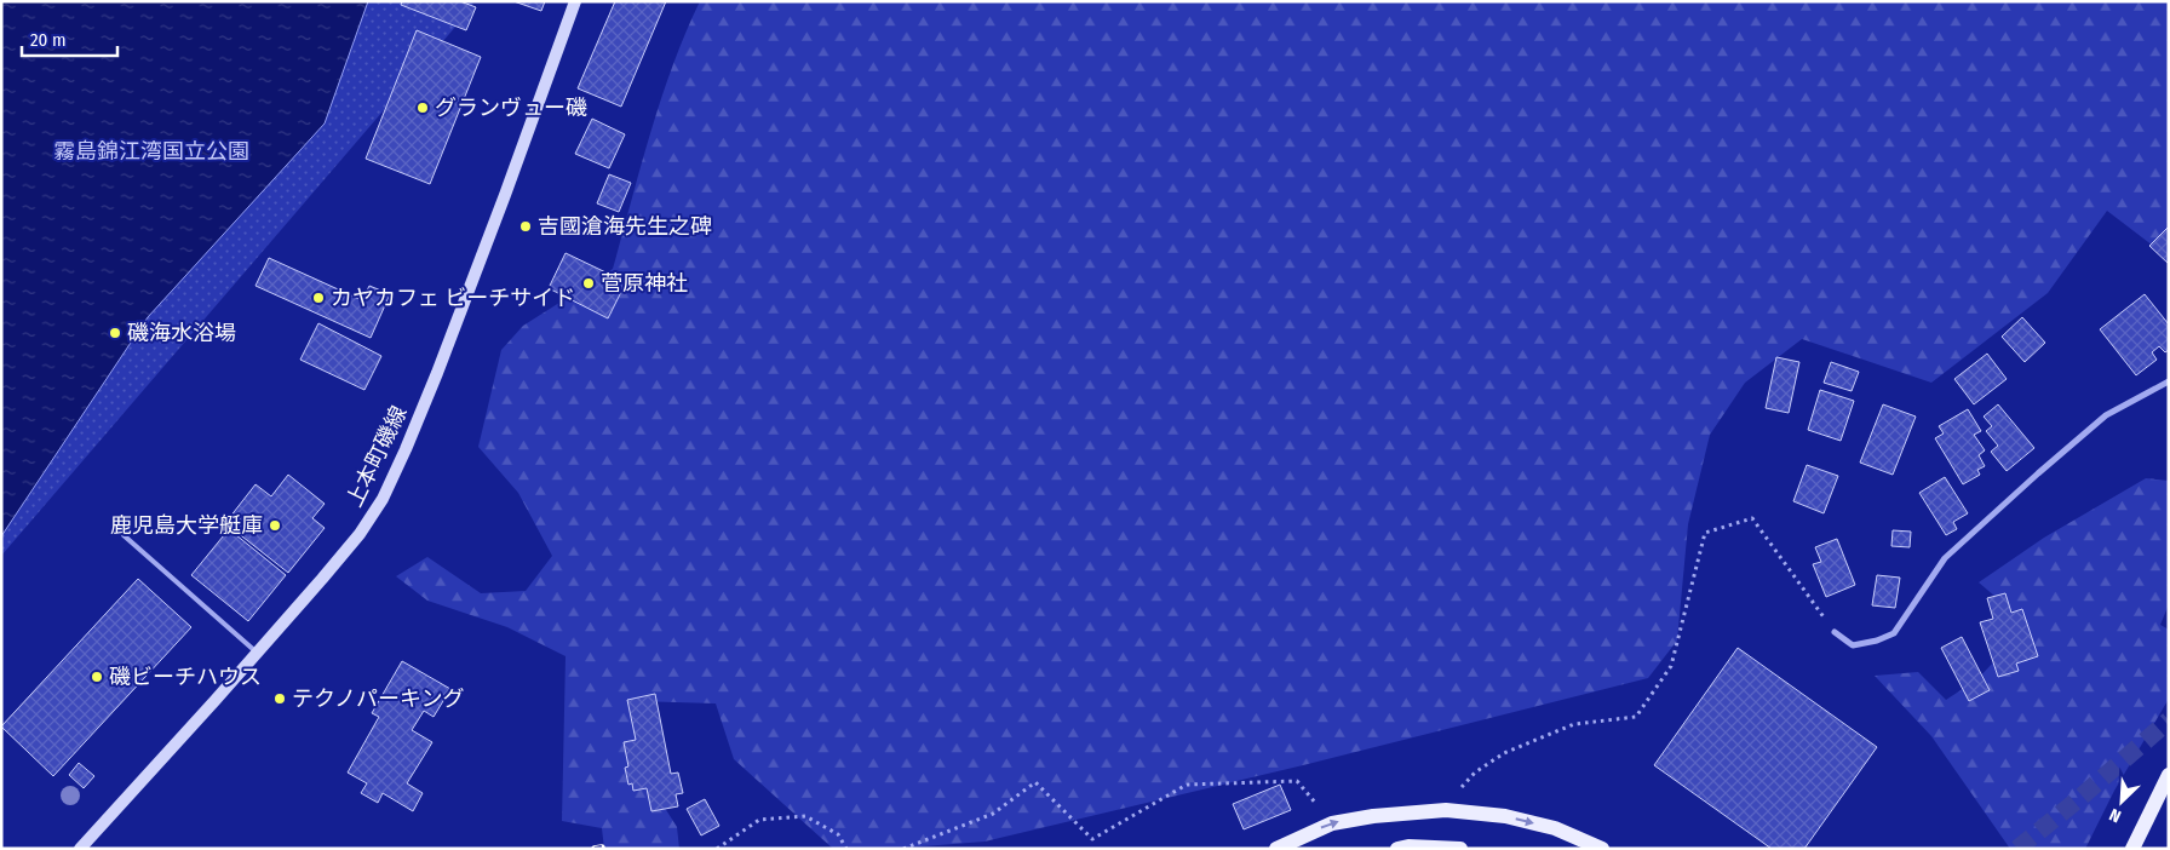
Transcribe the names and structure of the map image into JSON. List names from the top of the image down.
{
  "streets": {
    "street": ["上本町磯線"]
  },
  "parks": ["霧島錦江湾国立公園"],
  "places": [
    "グランヴュー磯",
    "吉國滄海先生之碑",
    "菅原神社",
    "カヤカフェ ビーチサイド",
    "磯海水浴場",
    "鹿児島大学艇庫",
    "磯ビーチハウス",
    "テクノパーキング"
  ],
  "scale_bar": "20 m",
  "north": "bottom left"
}
